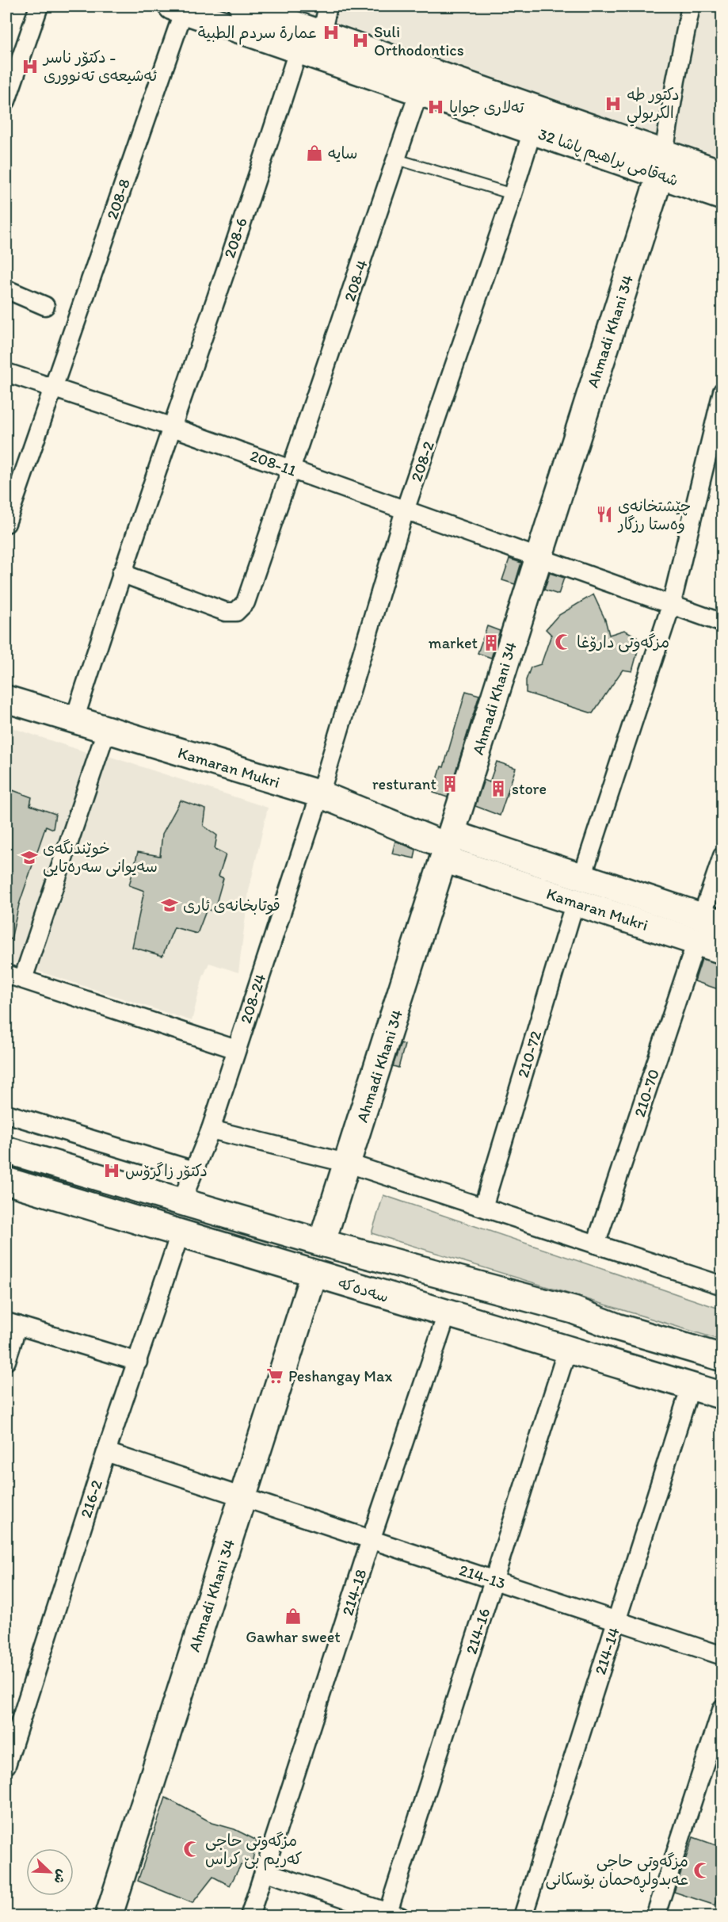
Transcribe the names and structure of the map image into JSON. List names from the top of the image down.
{
  "streets": {
    "street": [
      "شەقامی براهیم پاشا 32",
      "208-8",
      "208-6",
      "208-4",
      "Ahmadi Khani 34",
      "208-2",
      "208-11",
      "Kamaran Mukri",
      "208-24",
      "210-72",
      "210-70",
      "سەدەکە",
      "216-2",
      "214-13",
      "214-18",
      "214-16",
      "214-14"
    ]
  },
  "crossings": [
    ["شەقامی براهیم پاشا 32", "208-8"],
    ["شەقامی براهیم پاشا 32", "208-6"],
    ["شەقامی براهیم پاشا 32", "208-4"],
    ["شەقامی براهیم پاشا 32", "Ahmadi Khani 34"],
    ["شەقامی براهیم پاشا 32", "208-2"],
    ["208-8", "208-11"],
    ["208-6", "208-4"],
    ["208-6", "208-11"],
    ["208-6", "Kamaran Mukri"],
    ["208-4", "208-11"],
    ["Ahmadi Khani 34", "208-11"],
    ["Ahmadi Khani 34", "Kamaran Mukri"],
    ["Ahmadi Khani 34", "سەدەکە"],
    ["Ahmadi Khani 34", "214-13"],
    ["208-2", "208-11"],
    ["208-2", "Kamaran Mukri"],
    ["208-2", "208-24"],
    ["Kamaran Mukri", "208-24"],
    ["Kamaran Mukri", "210-72"],
    ["Kamaran Mukri", "210-70"],
    ["سەدەکە", "216-2"],
    ["سەدەکە", "214-18"],
    ["سەدەکە", "214-16"],
    ["سەدەکە", "214-14"],
    ["216-2", "214-13"],
    ["214-13", "214-18"],
    ["214-13", "214-16"],
    ["214-13", "214-14"]
  ],
  "places": {
    "hospital": [
      "عمارة سردم الطبية",
      "Suli Orthodontics",
      "دکتۆر ناسر - ئەشیعەی تەنووری",
      "دكتور طه الكربولي",
      "تەلاری جوایا",
      "دکتۆر زاگرۆس"
    ],
    "shop": ["سایە", "Gawhar sweet"],
    "restaurant": ["چێشتخانەی وەستا رزگار"],
    "mosque": ["مزگەوتی دارۆغا", "مزگەوتی حاجی کەریم بێ کراس", "مزگەوتی حاجی عەبدولڕەحمان بۆسکانی"],
    "building": ["market", "resturant", "store"],
    "school or university": ["خوێندنگەی سەیوانی سەرەتایی", "قوتابخانەی ئاری"],
    "supermarket": ["Peshangay Max"]
  },
  "north": "bottom right"
}
